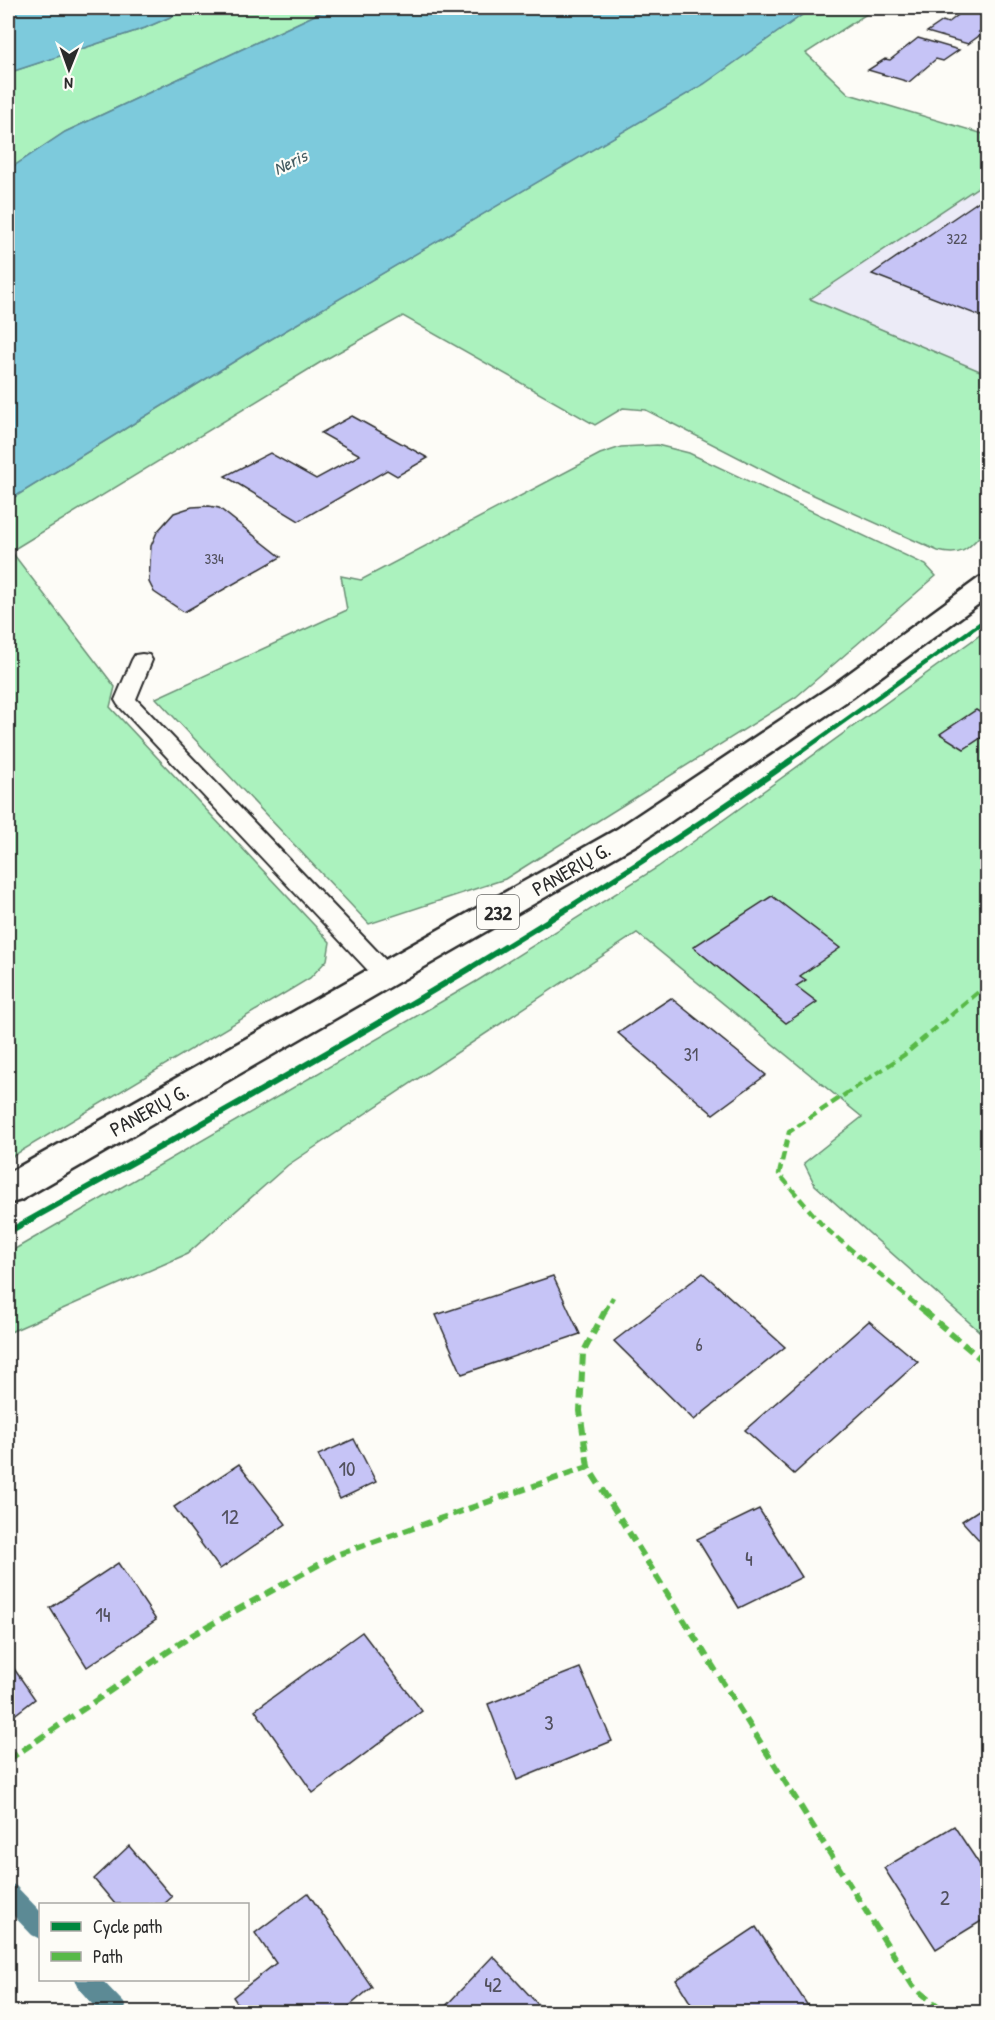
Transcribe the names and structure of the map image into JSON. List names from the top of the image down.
{
  "streets": {
    "main road": ["PANERIŲ G.", "232"]
  },
  "water": ["Neris"],
  "house_numbers": [
    "322",
    "334",
    "31",
    "6",
    "10",
    "12",
    "4",
    "14",
    "3",
    "2",
    "42"
  ],
  "legend": ["Cycle path", "Path"],
  "north": "bottom"
}
